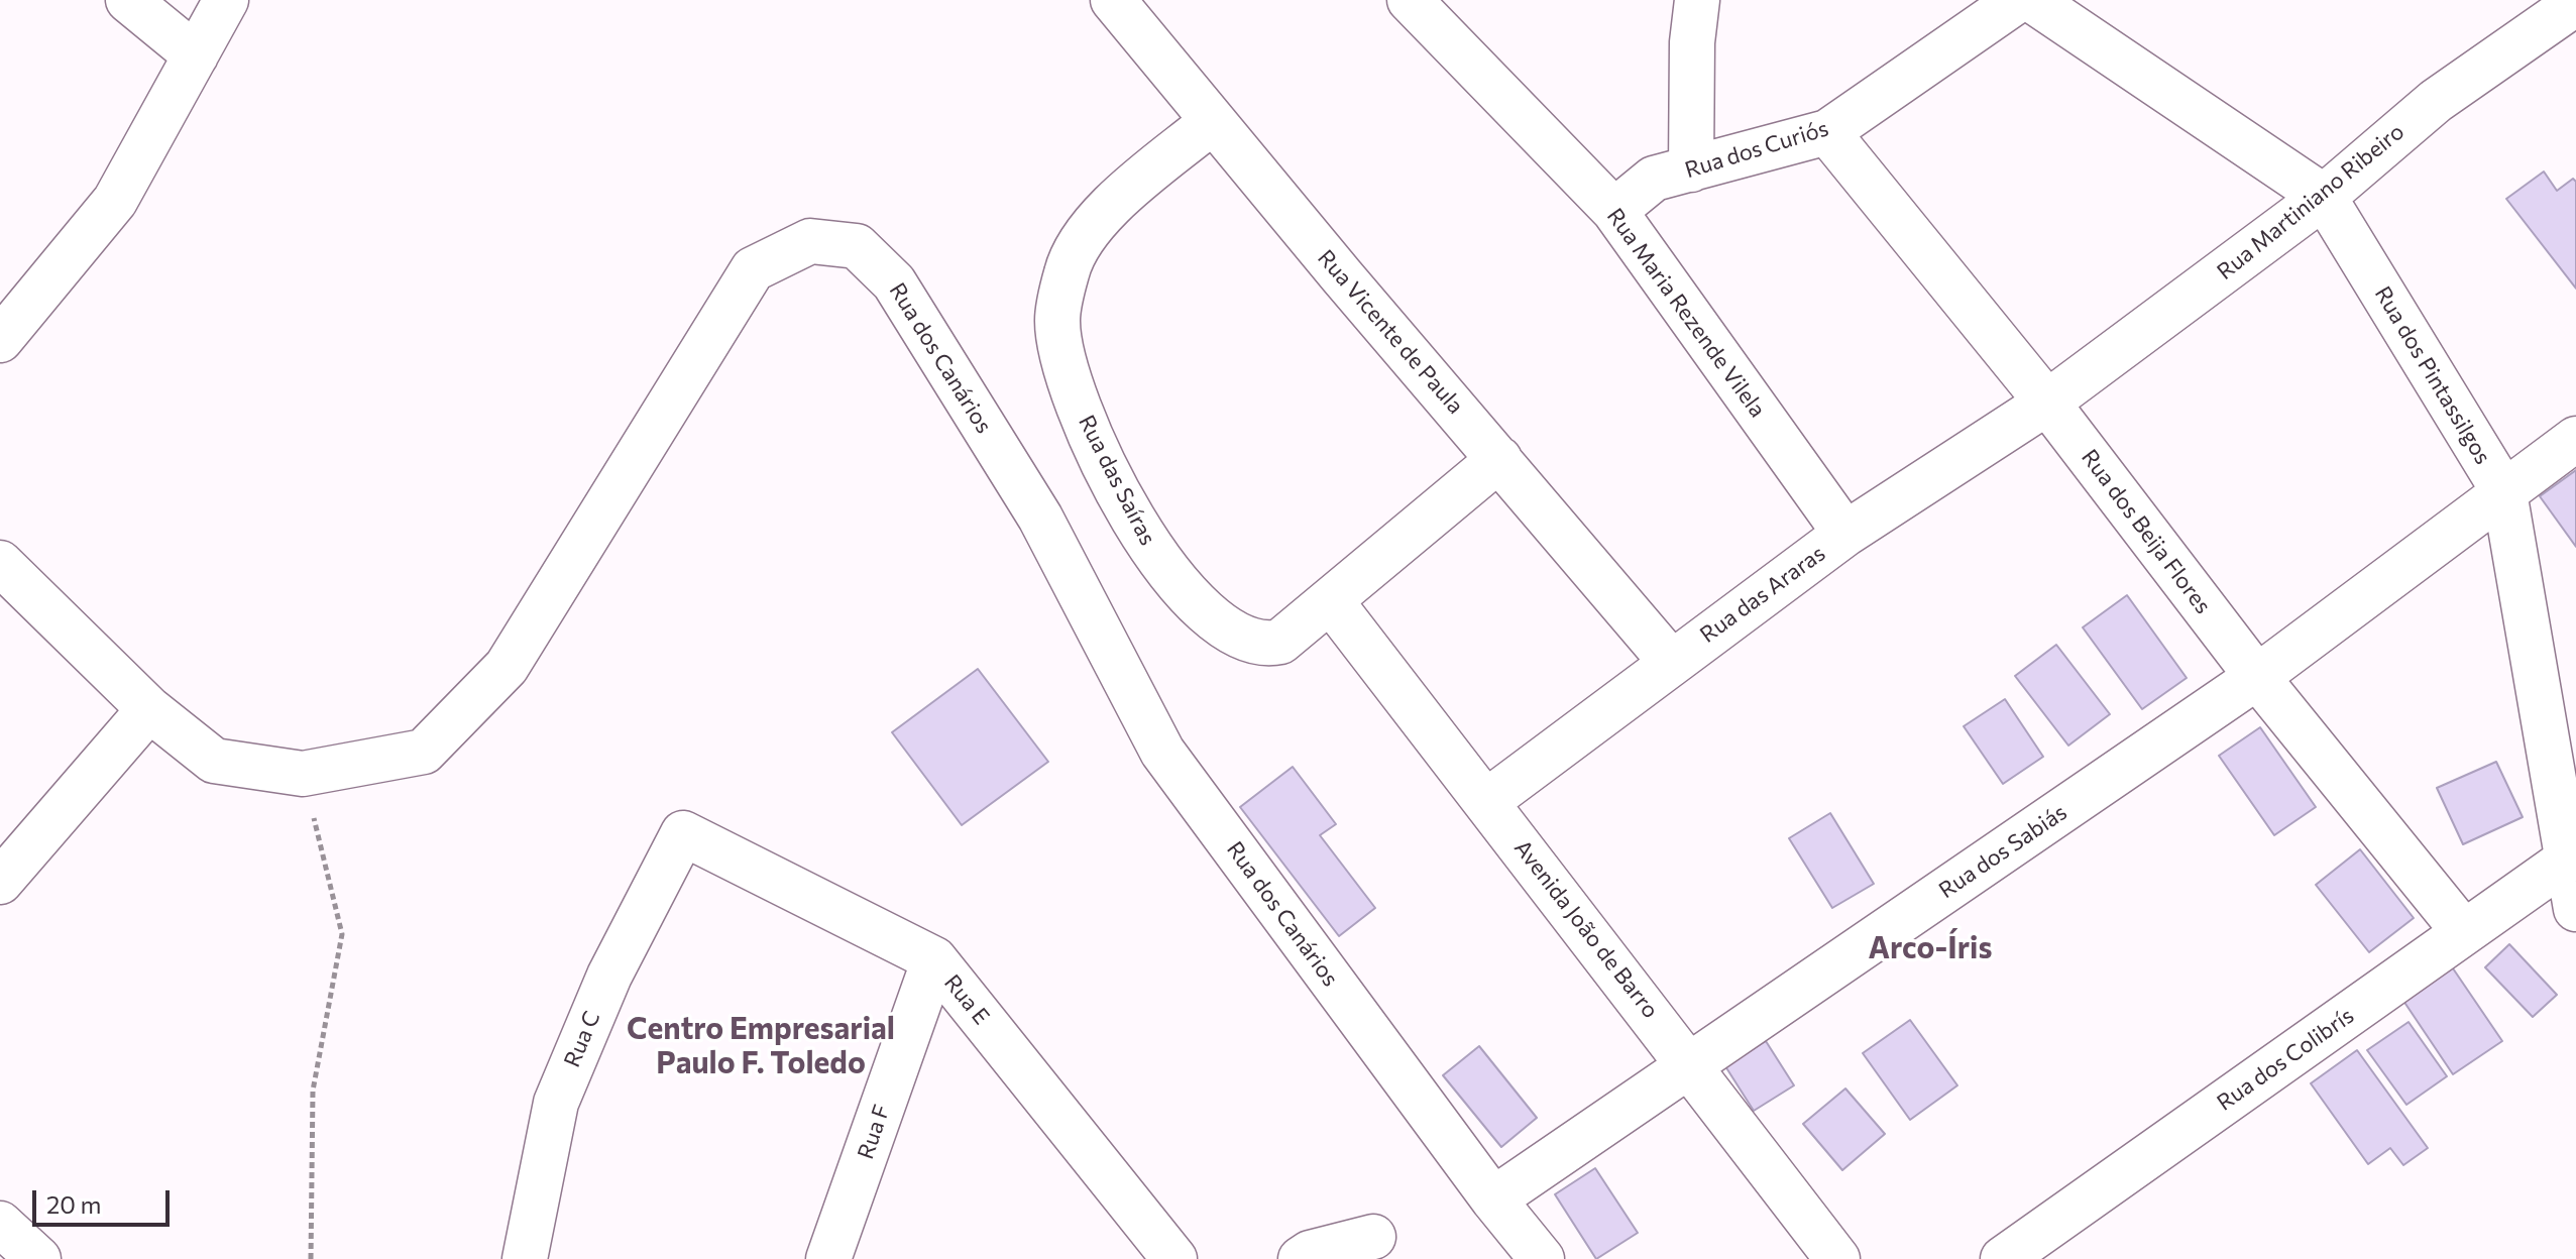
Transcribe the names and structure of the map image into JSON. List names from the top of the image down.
{
  "streets": {
    "street": [
      "Rua dos Curiós",
      "Rua Martiniano Ribeiro",
      "Rua Maria Rezende Vilela",
      "Rua Vicente de Paula",
      "Rua dos Canários",
      "Rua dos Pintassilgos",
      "Rua das Saíras",
      "Rua dos Beija Flores",
      "Rua das Araras",
      "Rua dos Sabiás",
      "Avenida João de Barro",
      "Rua E",
      "Rua C",
      "Rua dos Colibrís",
      "Rua F"
    ]
  },
  "crossings": [
    ["Rua dos Curiós", "Rua Maria Rezende Vilela"],
    ["Rua dos Curiós", "Rua dos Beija Flores"],
    ["Rua Martiniano Ribeiro", "Rua dos Pintassilgos"],
    ["Rua Martiniano Ribeiro", "Rua dos Beija Flores"],
    ["Rua Martiniano Ribeiro", "Rua das Araras"],
    ["Rua Maria Rezende Vilela", "Rua das Araras"],
    ["Rua Vicente de Paula", "Rua das Saíras"],
    ["Rua Vicente de Paula", "Rua das Araras"],
    ["Rua dos Canários", "Rua dos Sabiás"],
    ["Rua dos Pintassilgos", "Rua dos Sabiás"],
    ["Rua dos Pintassilgos", "Rua dos Colibrís"],
    ["Rua das Saíras", "Avenida João de Barro"],
    ["Rua dos Beija Flores", "Rua das Araras"],
    ["Rua dos Beija Flores", "Rua dos Sabiás"],
    ["Rua dos Beija Flores", "Rua dos Colibrís"],
    ["Rua das Araras", "Avenida João de Barro"],
    ["Rua dos Sabiás", "Avenida João de Barro"],
    ["Rua E", "Rua C"],
    ["Rua E", "Rua F"]
  ],
  "districts": ["Arco-Íris", "Centro Empresarial Paulo F. Toledo"],
  "scale_bar": "20 m"
}
